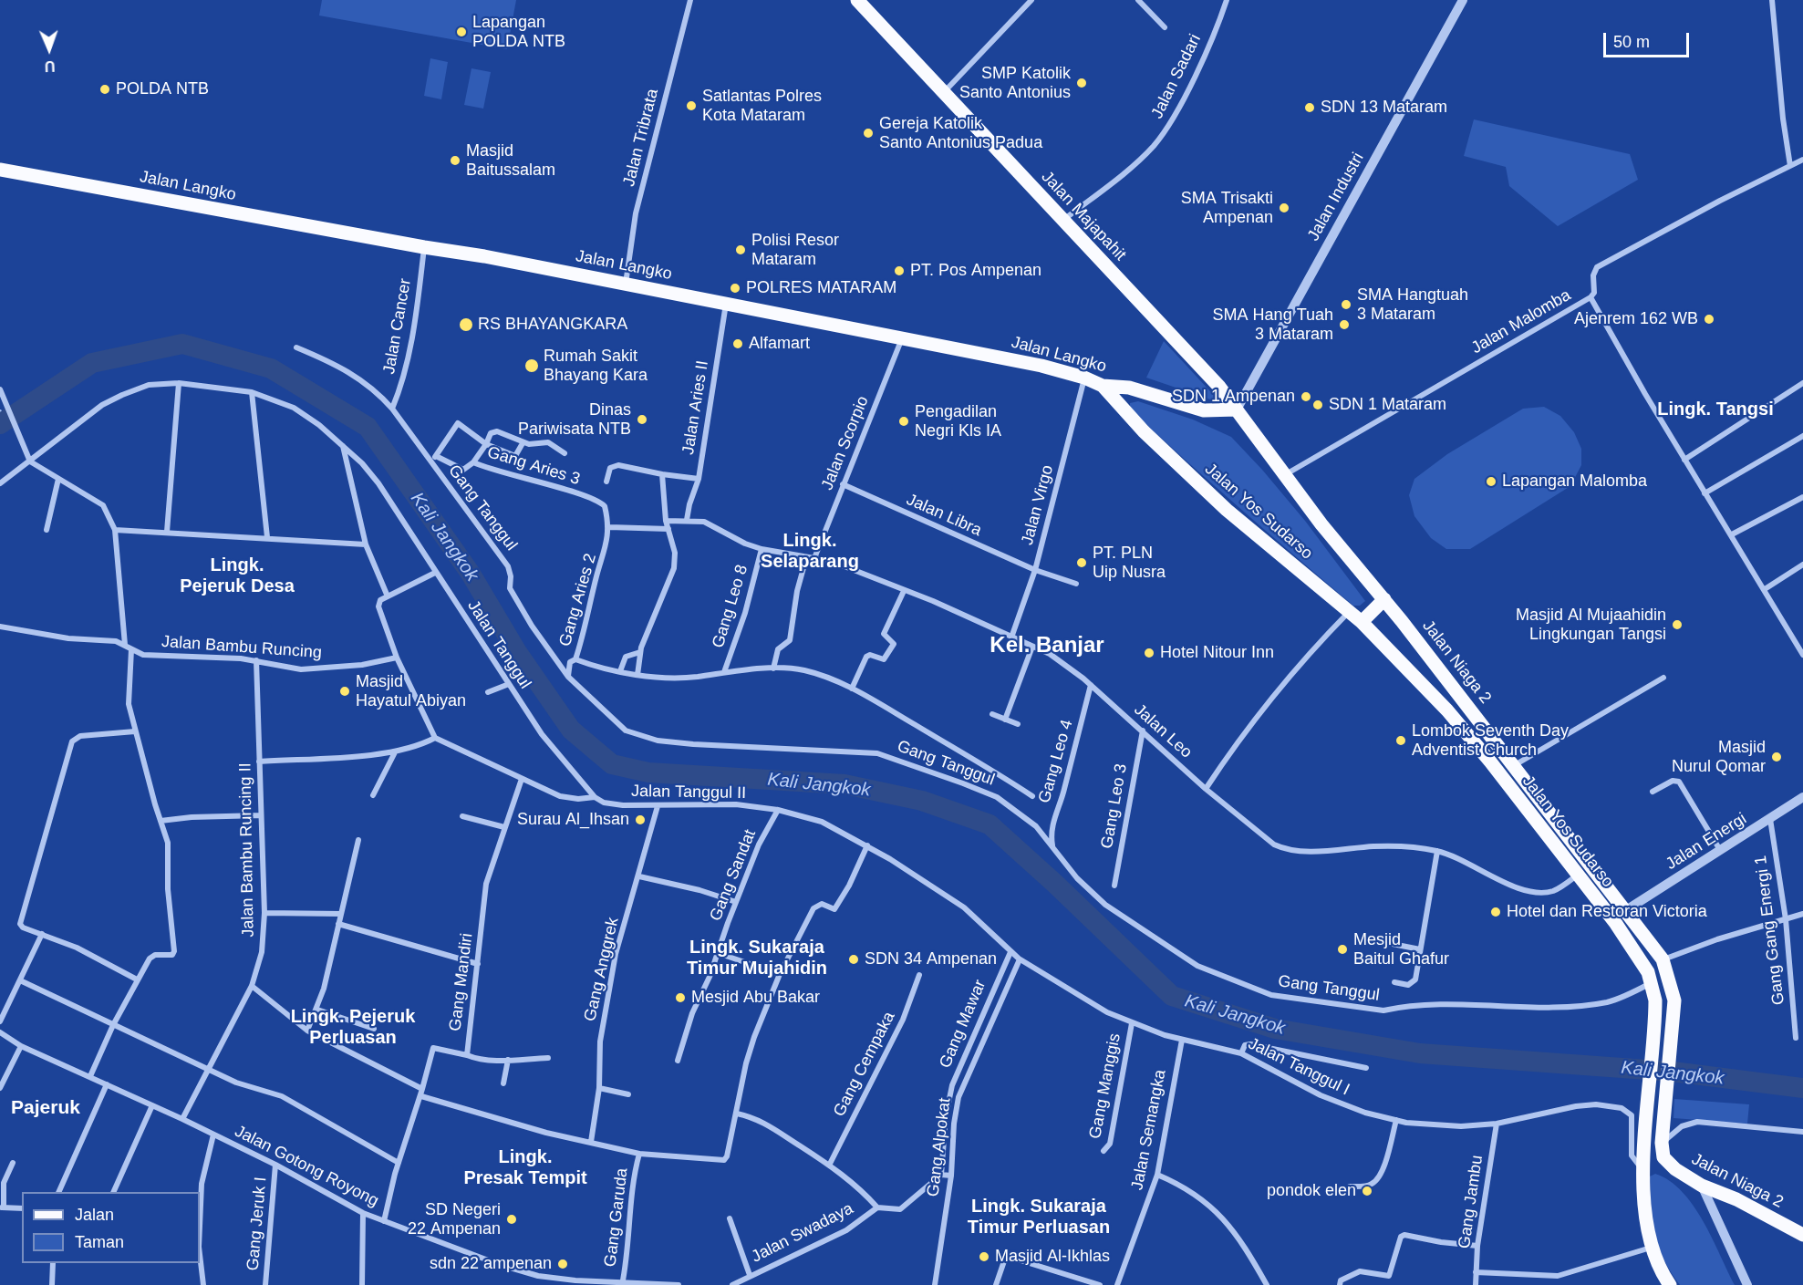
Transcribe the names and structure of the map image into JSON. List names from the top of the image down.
{
  "streets": {
    "main road": [
      "Jalan Langko",
      "Jalan Majapahit",
      "Jalan Yos Sudarso",
      "Jalan Niaga 2"
    ],
    "street": [
      "Jalan Sadari",
      "Jalan Tribrata",
      "Jalan Industri",
      "Jalan Malomba",
      "Jalan Cancer",
      "Jalan Aries II",
      "Jalan Scorpio",
      "Gang Aries 3",
      "Jalan Virgo",
      "Gang Tanggul",
      "Jalan Libra",
      "Gang Aries 2",
      "Gang Leo 8",
      "Jalan Tanggul",
      "Jalan Bambu Runcing",
      "Jalan Leo",
      "Gang Leo 4",
      "Jalan Tanggul II",
      "Gang Leo 3",
      "Jalan Energi",
      "Jalan Bambu Runcing II",
      "Gang Sandat",
      "Gang Gang Energi 1",
      "Gang Anggrek",
      "Gang Mandiri",
      "Gang Mawar",
      "Gang Cempaka",
      "Jalan Tanggul I",
      "Gang Manggis",
      "Jalan Semangka",
      "Gang Alpokat",
      "Jalan Gotong Royong",
      "Gang Jambu",
      "Gang Garuda",
      "Gang Jeruk I",
      "Jalan Swadaya"
    ]
  },
  "crossings": [
    ["Jalan Sadari", "Jalan Majapahit"],
    ["Jalan Tribrata", "Jalan Langko"],
    ["Jalan Langko", "Jalan Industri"],
    ["Jalan Langko", "Jalan Majapahit"],
    ["Jalan Langko", "Jalan Cancer"],
    ["Jalan Langko", "Jalan Aries II"],
    ["Jalan Langko", "Jalan Scorpio"],
    ["Jalan Langko", "Jalan Virgo"],
    ["Jalan Langko", "Jalan Yos Sudarso"],
    ["Jalan Industri", "Jalan Majapahit"],
    ["Jalan Industri", "Jalan Yos Sudarso"],
    ["Jalan Majapahit", "Jalan Yos Sudarso"],
    ["Jalan Malomba", "Jalan Yos Sudarso"],
    ["Jalan Cancer", "Gang Tanggul"],
    ["Jalan Scorpio", "Jalan Libra"],
    ["Jalan Scorpio", "Jalan Leo"],
    ["Gang Aries 3", "Gang Aries 2"],
    ["Jalan Virgo", "Jalan Libra"],
    ["Jalan Virgo", "Jalan Leo"],
    ["Gang Tanggul", "Jalan Yos Sudarso"],
    ["Gang Tanggul", "Gang Aries 2"],
    ["Gang Tanggul", "Gang Leo 4"],
    ["Jalan Yos Sudarso", "Jalan Niaga 2"],
    ["Jalan Yos Sudarso", "Jalan Leo"],
    ["Jalan Yos Sudarso", "Jalan Tanggul I"],
    ["Gang Leo 8", "Jalan Leo"],
    ["Jalan Tanggul", "Jalan Tanggul II"],
    ["Jalan Bambu Runcing", "Jalan Bambu Runcing II"],
    ["Jalan Niaga 2", "Jalan Energi"],
    ["Jalan Leo", "Gang Leo 4"],
    ["Jalan Leo", "Gang Leo 3"],
    ["Jalan Tanggul II", "Gang Sandat"],
    ["Jalan Tanggul II", "Gang Anggrek"],
    ["Jalan Tanggul II", "Gang Mandiri"],
    ["Jalan Tanggul II", "Gang Mawar"],
    ["Jalan Tanggul II", "Jalan Tanggul I"],
    ["Jalan Energi", "Gang Gang Energi 1"],
    ["Jalan Bambu Runcing II", "Jalan Gotong Royong"],
    ["Gang Anggrek", "Gang Garuda"],
    ["Gang Mawar", "Jalan Tanggul I"],
    ["Gang Mawar", "Gang Alpokat"],
    ["Gang Cempaka", "Jalan Swadaya"],
    ["Jalan Tanggul I", "Gang Manggis"],
    ["Jalan Tanggul I", "Jalan Semangka"],
    ["Jalan Tanggul I", "Gang Alpokat"],
    ["Jalan Tanggul I", "Gang Jambu"],
    ["Jalan Gotong Royong", "Gang Garuda"],
    ["Jalan Gotong Royong", "Gang Jeruk I"],
    ["Gang Garuda", "Jalan Swadaya"]
  ],
  "districts": [
    "Lingk. Tangsi",
    "Lingk. Selaparang",
    "Lingk. Pejeruk Desa",
    "Kel. Banjar",
    "Lingk. Sukaraja Timur Mujahidin",
    "Lingk. Pejeruk Perluasan",
    "Pajeruk",
    "Lingk. Presak Tempit",
    "Lingk. Sukaraja Timur Perluasan"
  ],
  "water": ["Kali Jangkok"],
  "places": [
    "Lapangan POLDA NTB",
    "SMP Katolik Santo Antonius",
    "POLDA NTB",
    "Satlantas Polres Kota Mataram",
    "SDN 13 Mataram",
    "Gereja Katolik Santo Antonius Padua",
    "Masjid Baitussalam",
    "SMA Trisakti Ampenan",
    "Polisi Resor Mataram",
    "PT. Pos Ampenan",
    "POLRES MATARAM",
    "SMA Hangtuah 3 Mataram",
    "Ajenrem 162 WB",
    "RS BHAYANGKARA",
    "SMA Hang Tuah 3 Mataram",
    "Alfamart",
    "Rumah Sakit Bhayang Kara",
    "SDN 1 Ampenan",
    "SDN 1 Mataram",
    "Dinas Pariwisata NTB",
    "Pengadilan Negri Kls IA",
    "Lapangan Malomba",
    "PT. PLN Uip Nusra",
    "Masjid Al Mujaahidin Lingkungan Tangsi",
    "Hotel Nitour Inn",
    "Masjid Hayatul Abiyan",
    "Lombok Seventh Day Adventist Church",
    "Masjid Nurul Qomar",
    "Surau Al_Ihsan",
    "Hotel dan Restoran Victoria",
    "Mesjid Baitul Ghafur",
    "SDN 34 Ampenan",
    "Mesjid Abu Bakar",
    "pondok elen",
    "SD Negeri 22 Ampenan",
    "Masjid Al-Ikhlas",
    "sdn 22 ampenan"
  ],
  "legend": ["Jalan", "Taman"],
  "scale_bar": "50 m",
  "north": "bottom"
}
